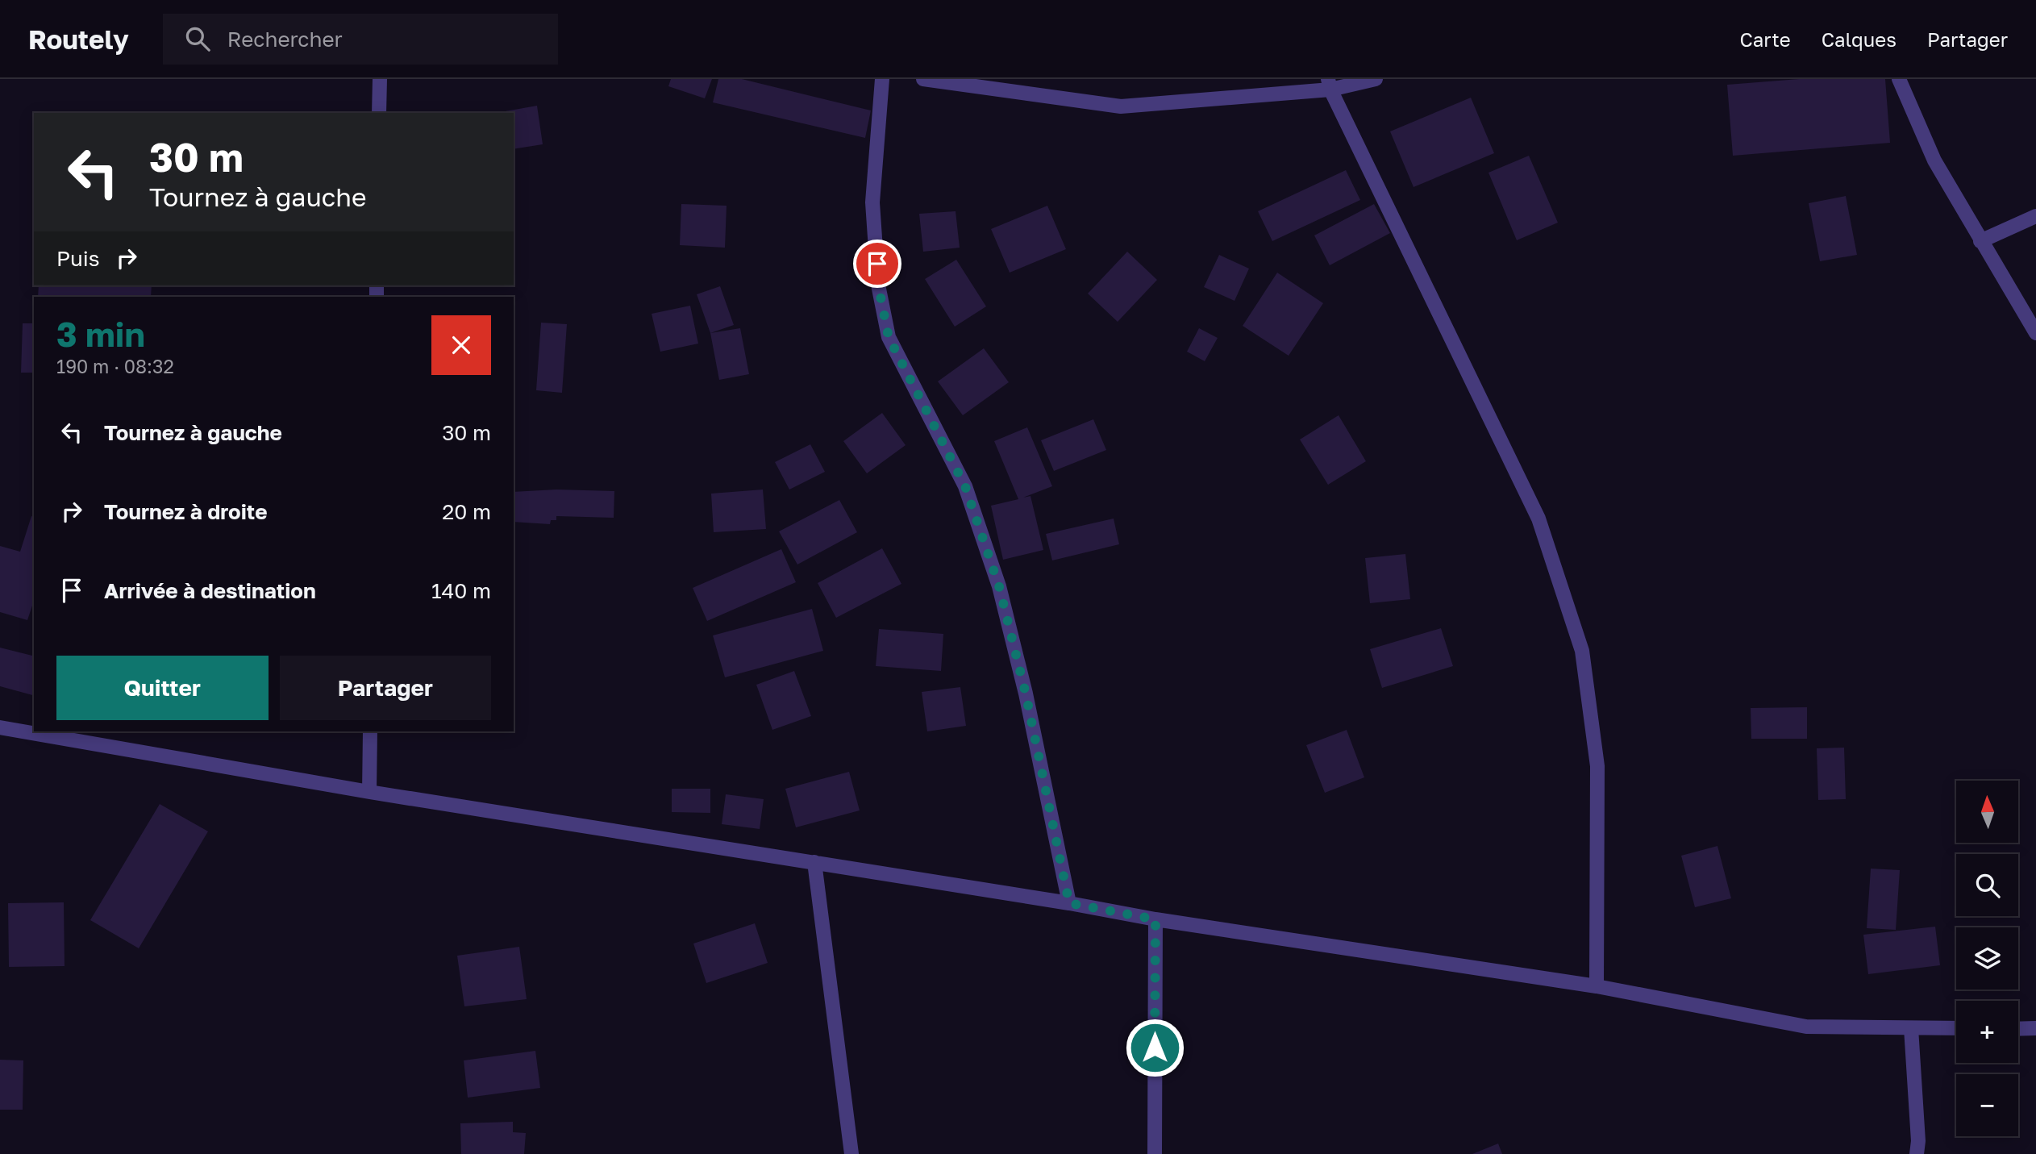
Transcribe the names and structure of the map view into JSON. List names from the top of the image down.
{
  "north": "top",
  "page": {
    "header": "Routely",
    "search": "Rechercher",
    "nav": ["Carte", "Calques", "Partager"],
    "turn": ["30 m", "Tournez à gauche"],
    "then": "Puis",
    "heading": ["3 min", "190 m · 08:32"],
    "list": [
      {
        "name": "Tournez à gauche",
        "value": "30 m"
      },
      {
        "name": "Tournez à droite",
        "value": "20 m"
      },
      {
        "name": "Arrivée à destination",
        "value": "140 m"
      }
    ],
    "buttons": ["Quitter", "Partager"],
    "map_buttons": ["+", "−"]
  }
}
